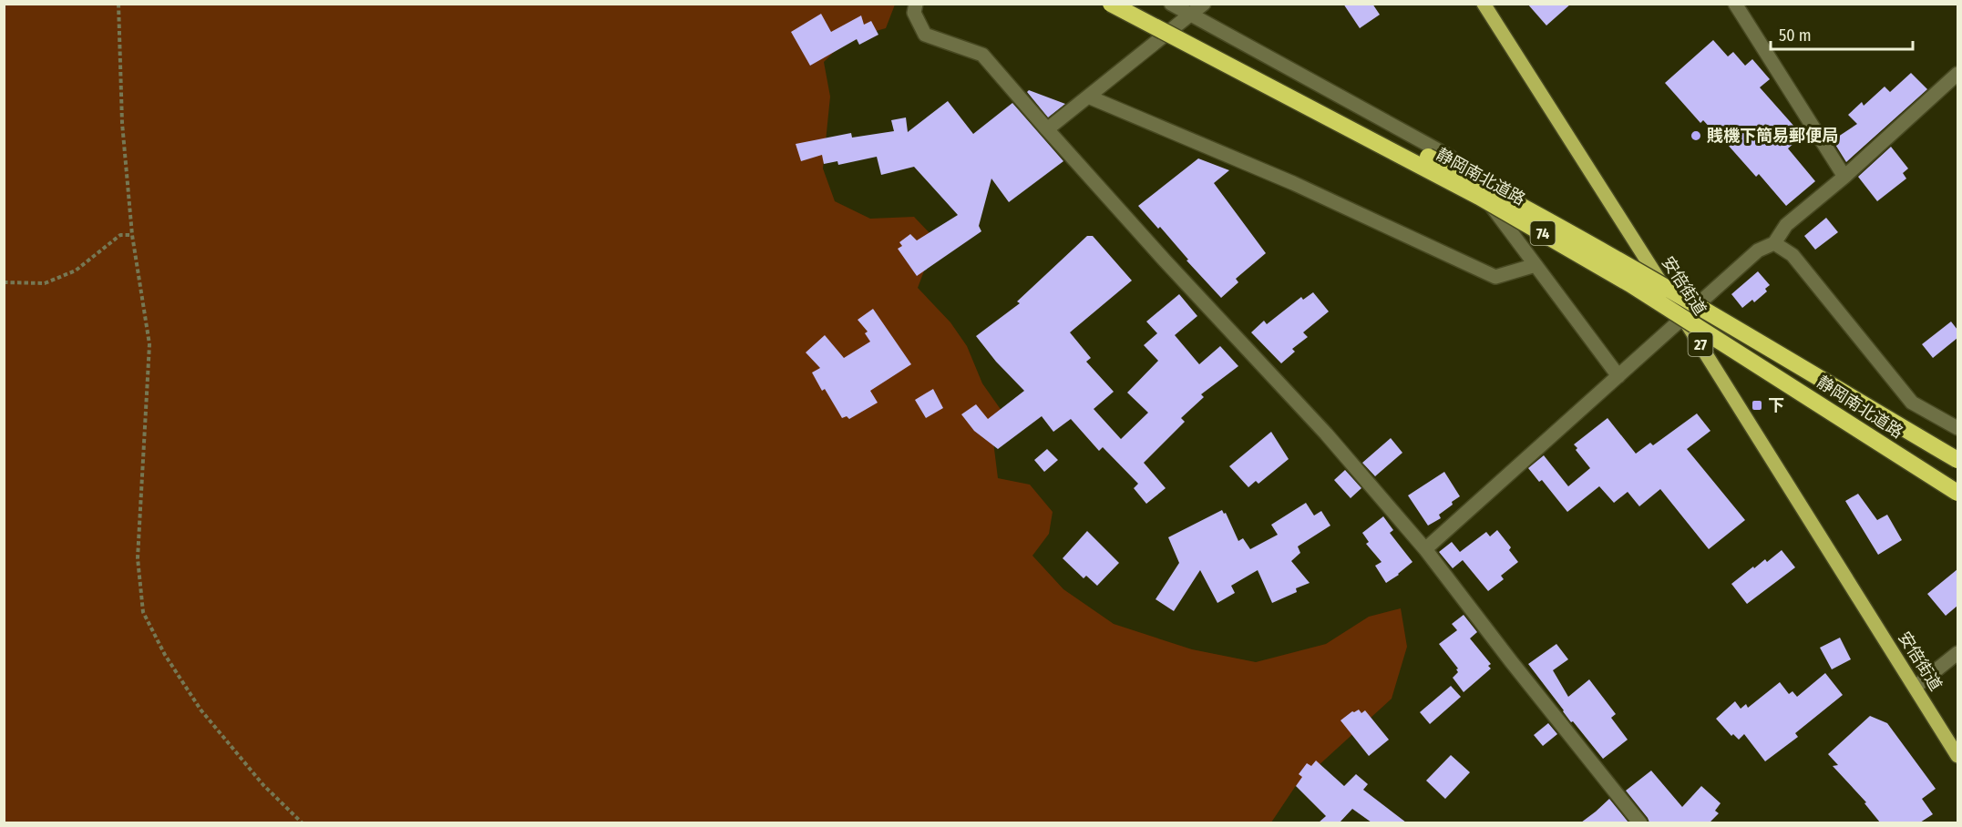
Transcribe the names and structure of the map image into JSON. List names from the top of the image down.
{
  "streets": {
    "highway": ["静岡南北道路", "74"],
    "main road": ["安倍街道", "27"]
  },
  "places": {
    "other": ["賎機下簡易郵便局"],
    "transit": ["下"]
  },
  "scale_bar": "50 m"
}
